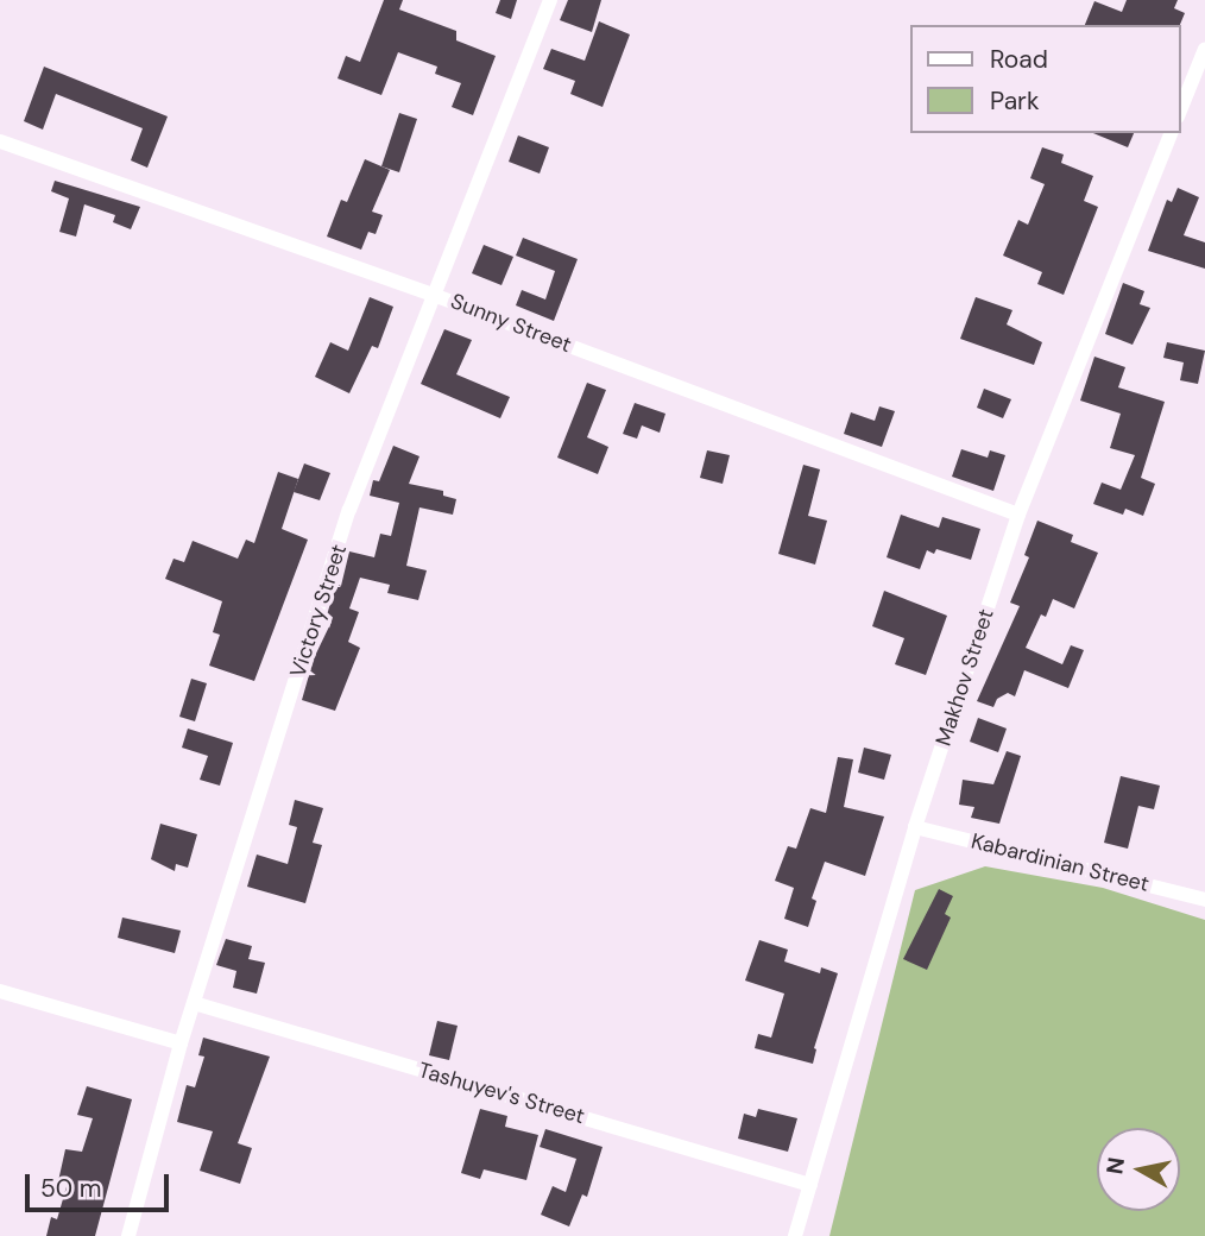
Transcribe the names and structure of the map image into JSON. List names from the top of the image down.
{
  "streets": {
    "street": [
      "Sunny Street",
      "Victory Street",
      "Makhov Street",
      "Kabardinian Street",
      "Tashuyev's Street"
    ]
  },
  "crossings": [
    ["Sunny Street", "Victory Street"],
    ["Sunny Street", "Makhov Street"],
    ["Victory Street", "Tashuyev's Street"],
    ["Makhov Street", "Kabardinian Street"],
    ["Makhov Street", "Tashuyev's Street"]
  ],
  "legend": ["Road", "Park"],
  "scale_bar": "50 m",
  "north": "left"
}
